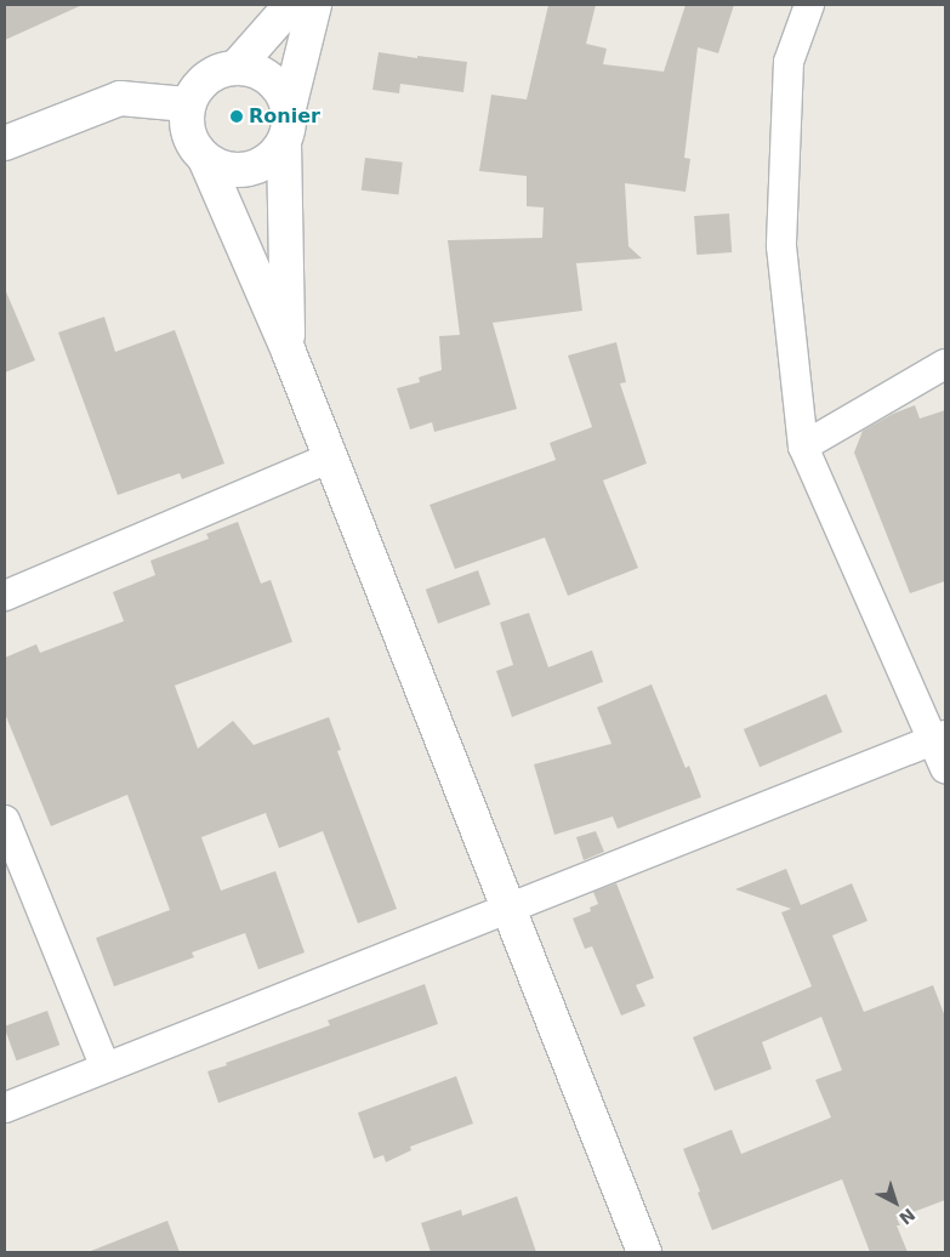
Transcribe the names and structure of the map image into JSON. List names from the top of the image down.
{
  "places": ["Ronier"],
  "north": "bottom right"
}
